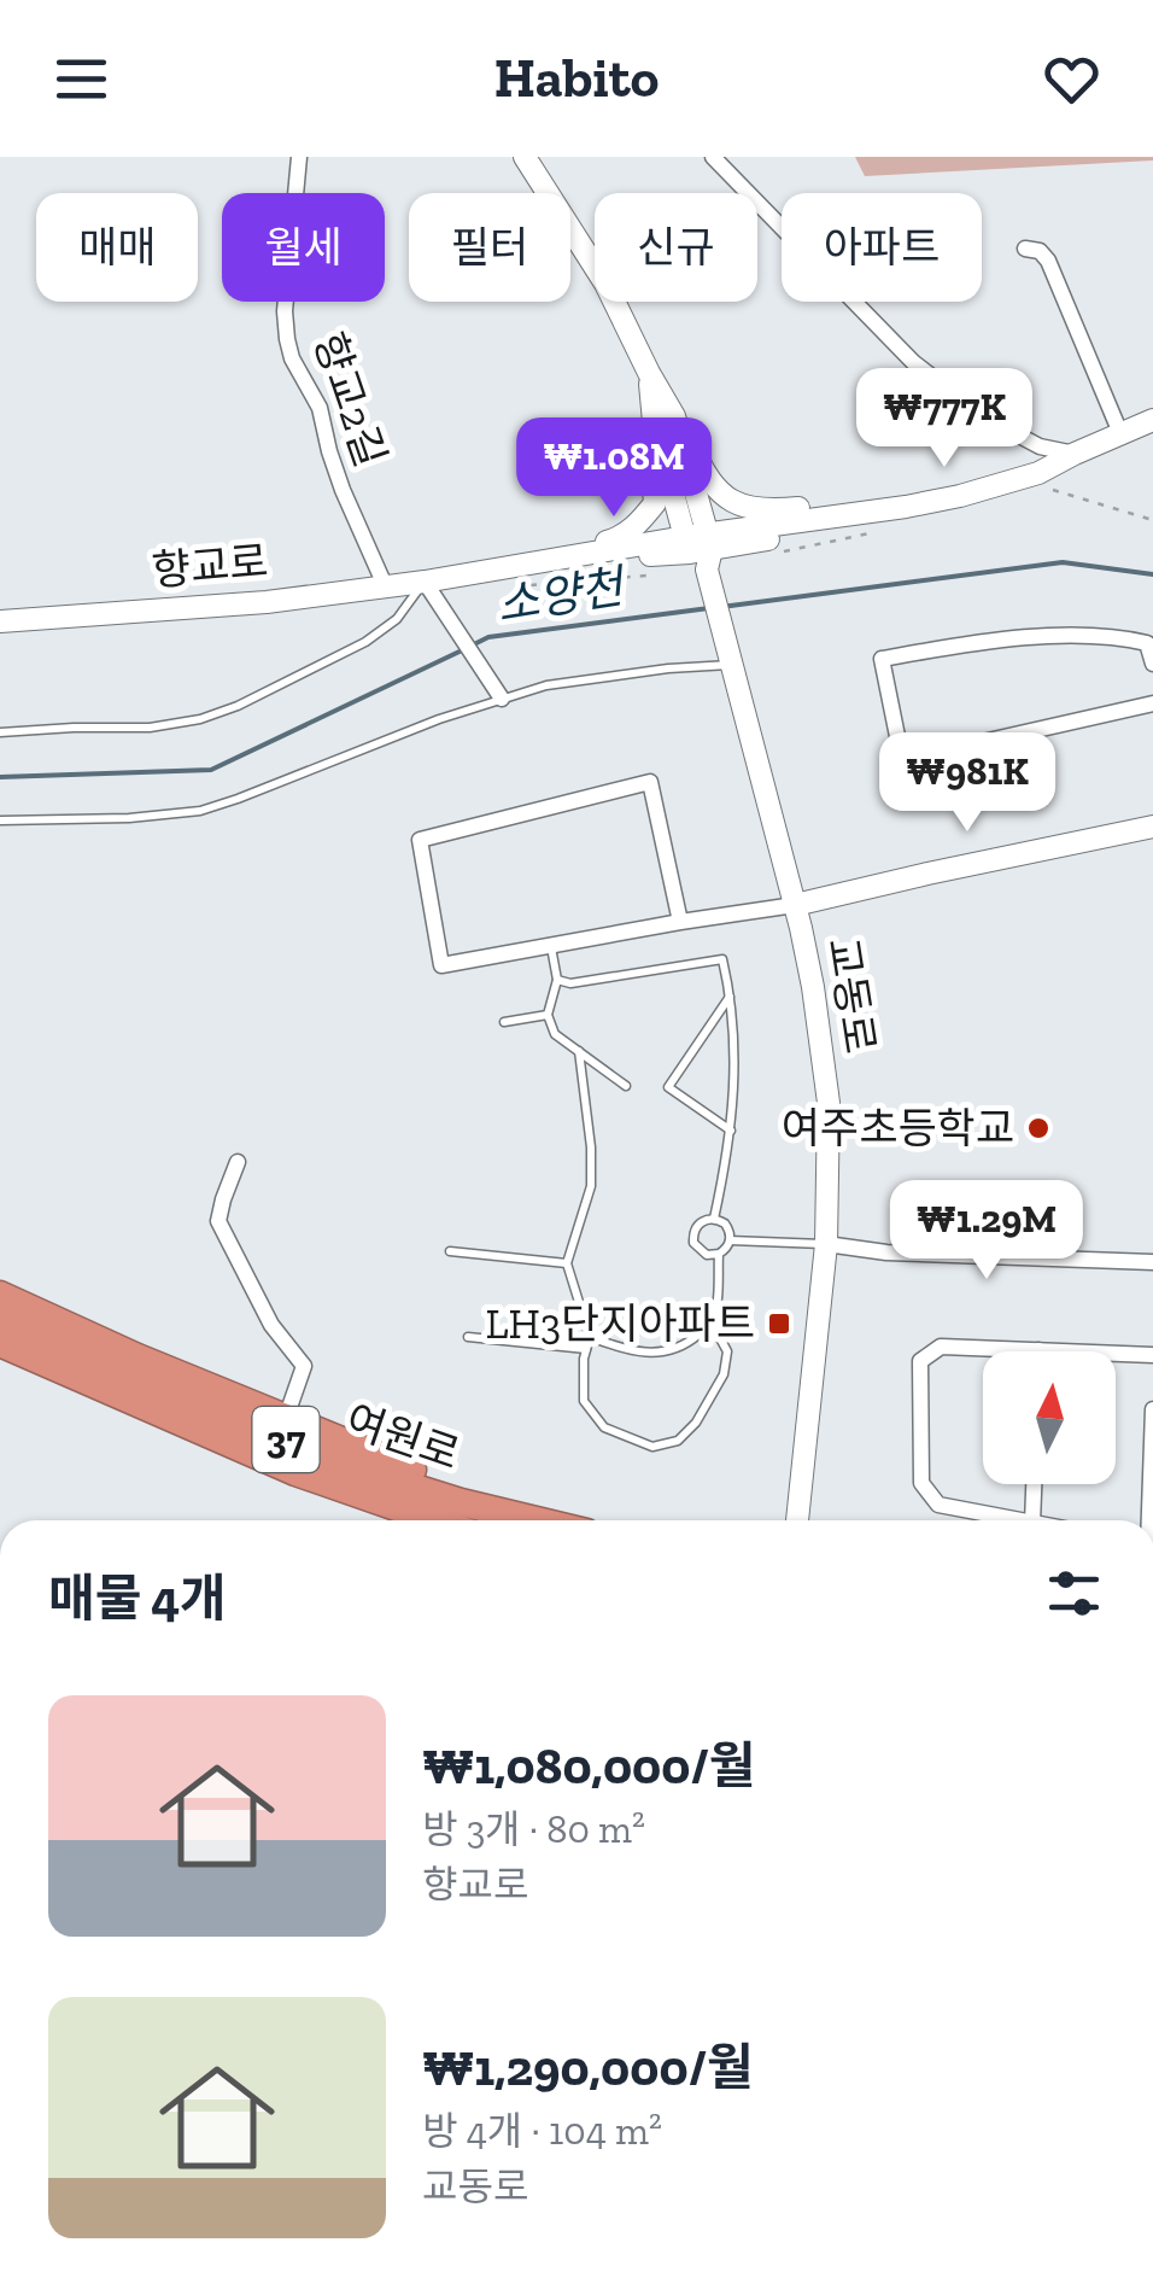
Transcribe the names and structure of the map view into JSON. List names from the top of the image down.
{
  "streets": {
    "highway": ["여원로", "37"],
    "street": ["향교2길", "향교로", "교동로"]
  },
  "crossings": [
    ["향교2길", "향교로"],
    ["향교로", "교동로"]
  ],
  "water": ["소양천"],
  "places": {
    "other": ["여주초등학교"],
    "transit": ["LH3단지아파트"]
  },
  "north": "top",
  "page": {
    "header": "Habito",
    "chip": [
      "매매",
      "월세",
      "필터",
      "신규",
      "아파트"
    ],
    "price": [
      "₩777K",
      "₩1.08M",
      "₩981K",
      "₩1.29M"
    ],
    "heading": "매물 4개",
    "list": [
      {
        "name": "₩1,080,000/월",
        "note": "방 3개 · 80 m² · 향교로"
      },
      {
        "name": "₩1,290,000/월",
        "note": "방 4개 · 104 m² · 교동로"
      }
    ]
  }
}
